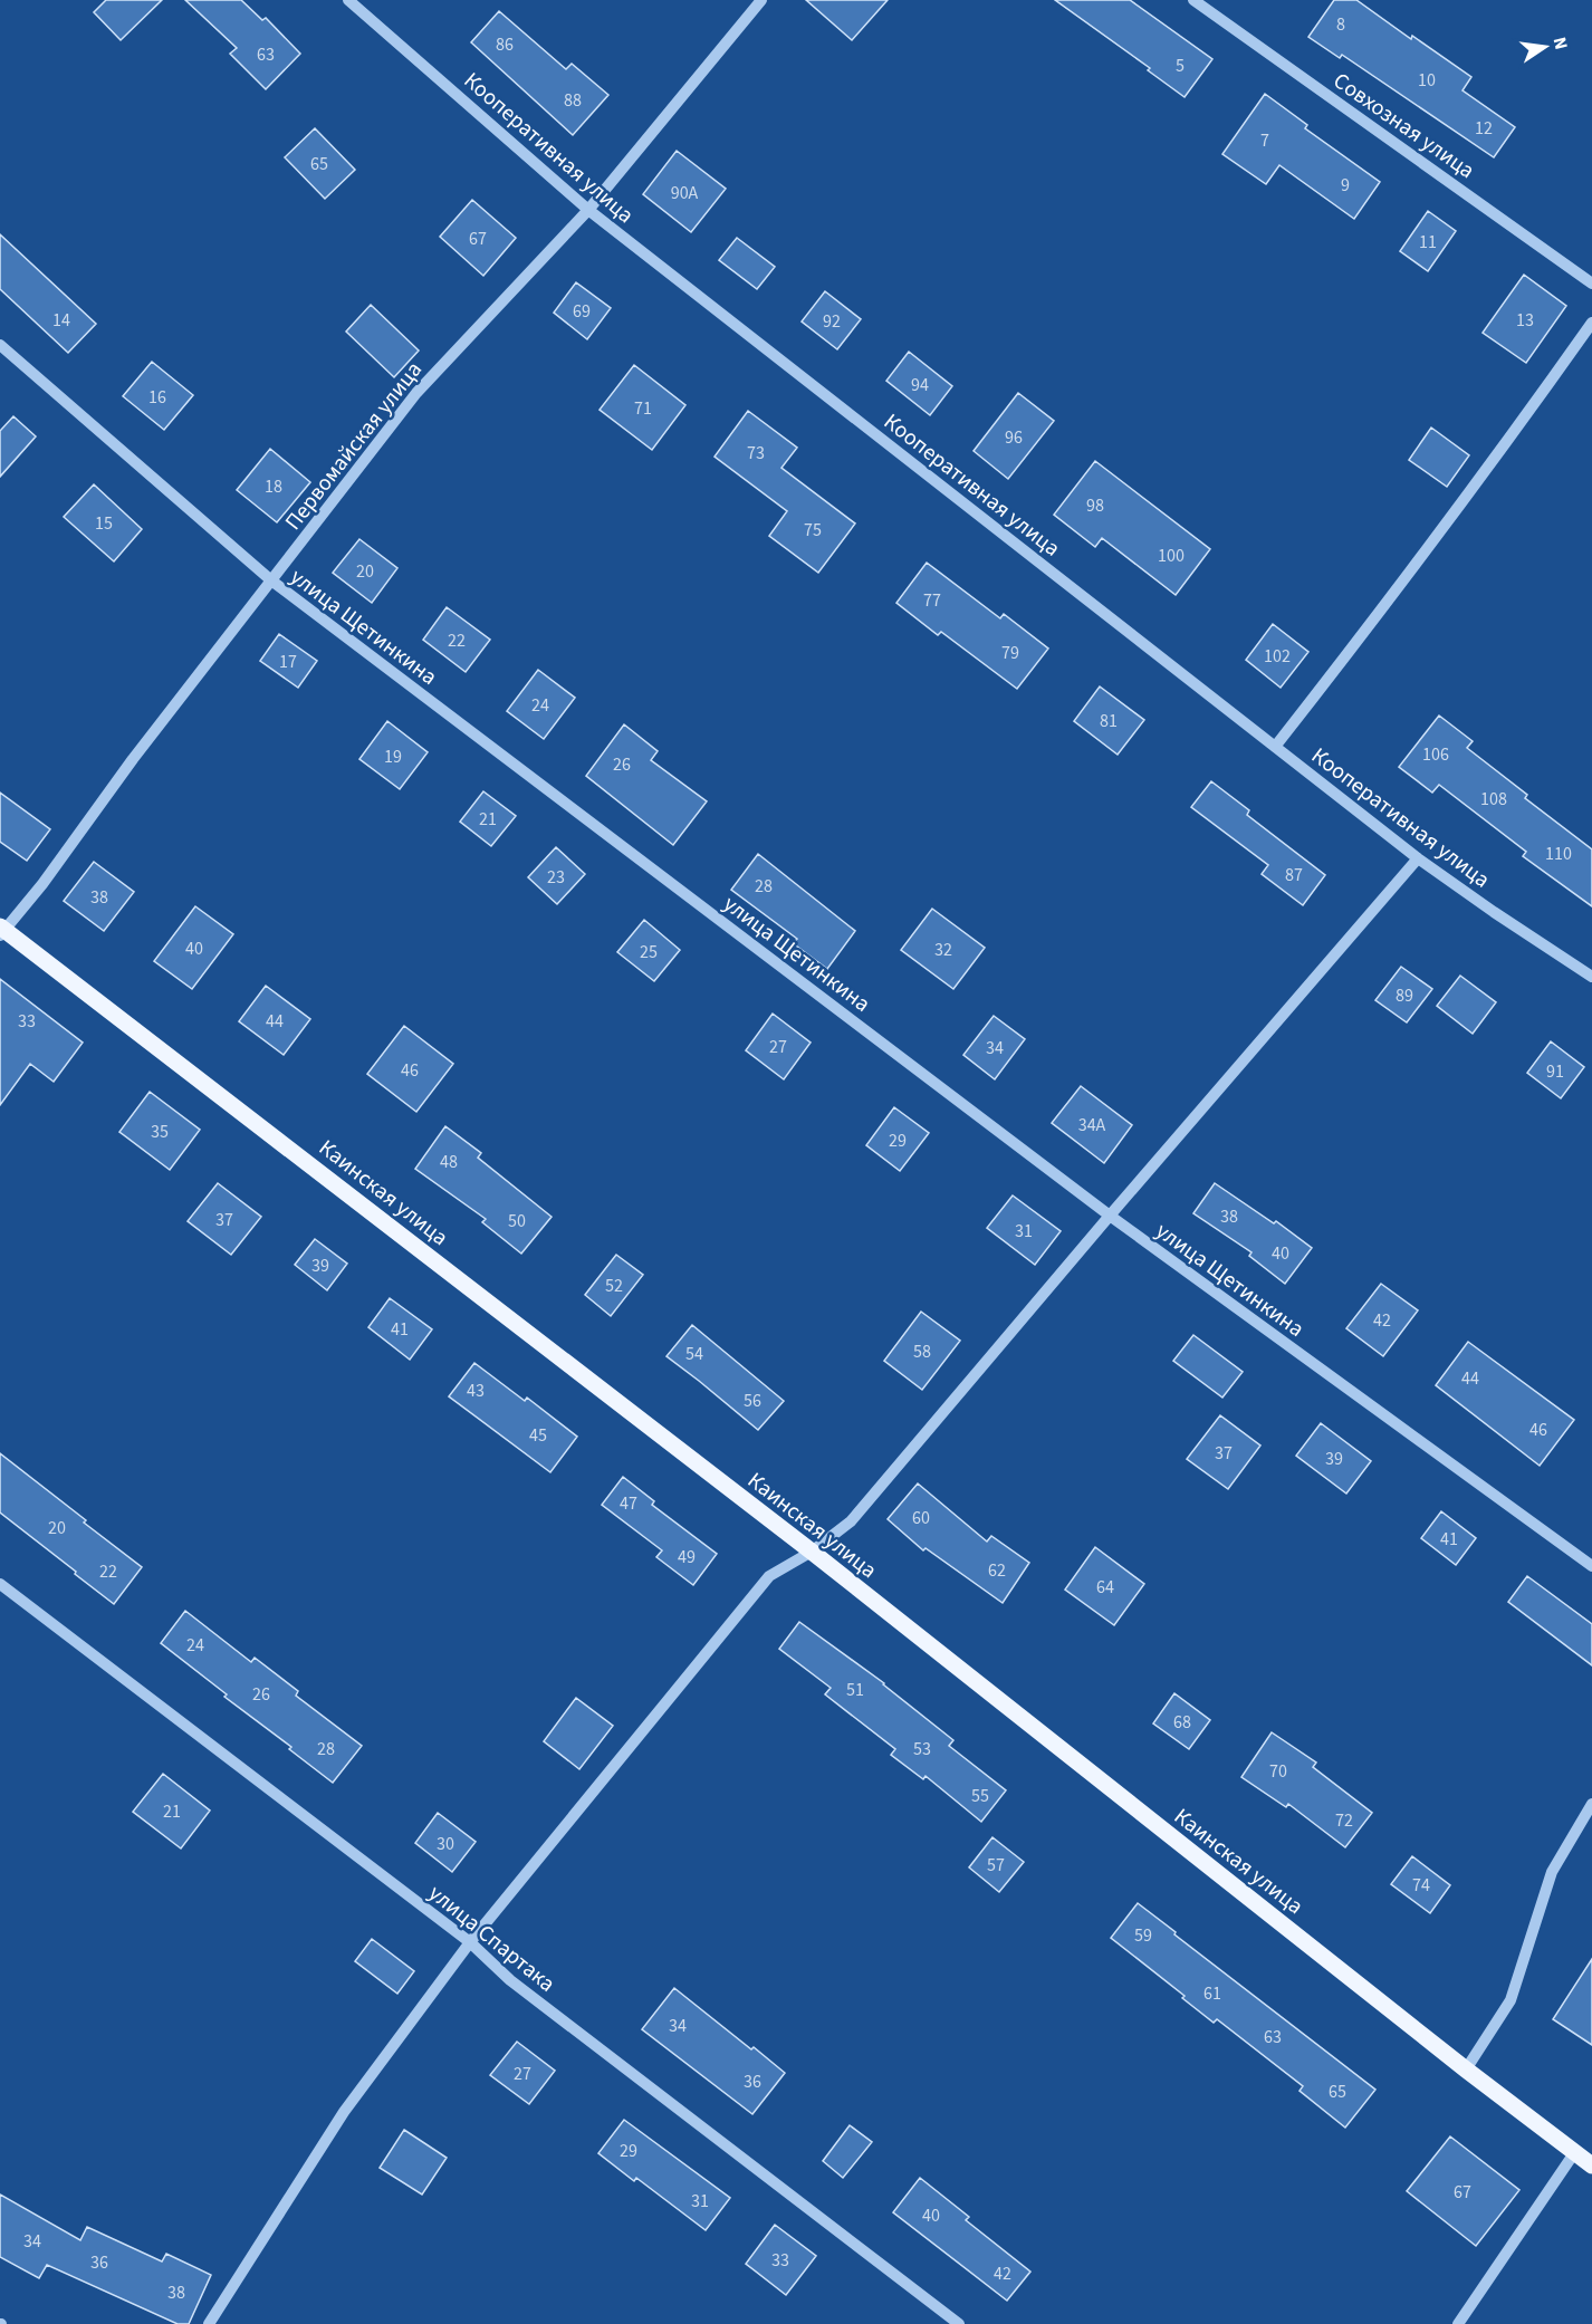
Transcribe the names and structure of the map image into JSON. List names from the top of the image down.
{
  "streets": {
    "main road": ["Каинская улица"],
    "street": [
      "Совхозная улица",
      "Кооперативная улица",
      "Первомайская улица",
      "улица Щетинкина",
      "улица Спартака"
    ]
  },
  "crossings": [
    ["Кооперативная улица", "Первомайская улица"],
    ["Первомайская улица", "улица Щетинкина"],
    ["Первомайская улица", "Каинская улица"]
  ],
  "house_numbers": [
    "8",
    "86",
    "63",
    "5",
    "10",
    "88",
    "12",
    "7",
    "65",
    "9",
    "90А",
    "67",
    "11",
    "69",
    "14",
    "13",
    "92",
    "94",
    "16",
    "71",
    "96",
    "73",
    "18",
    "98",
    "15",
    "75",
    "100",
    "20",
    "77",
    "22",
    "79",
    "102",
    "17",
    "24",
    "81",
    "106",
    "19",
    "26",
    "108",
    "21",
    "110",
    "87",
    "23",
    "28",
    "38",
    "40",
    "32",
    "25",
    "89",
    "33",
    "44",
    "27",
    "34",
    "46",
    "91",
    "34А",
    "35",
    "29",
    "48",
    "38",
    "37",
    "50",
    "31",
    "40",
    "39",
    "52",
    "42",
    "41",
    "58",
    "54",
    "44",
    "43",
    "56",
    "46",
    "45",
    "37",
    "39",
    "47",
    "60",
    "20",
    "41",
    "49",
    "62",
    "22",
    "64",
    "24",
    "51",
    "26",
    "68",
    "28",
    "53",
    "70",
    "55",
    "21",
    "72",
    "30",
    "57",
    "74",
    "59",
    "61",
    "34",
    "63",
    "27",
    "36",
    "65",
    "29",
    "67",
    "31",
    "40",
    "34",
    "33",
    "36",
    "42",
    "38"
  ],
  "north": "right"
}
